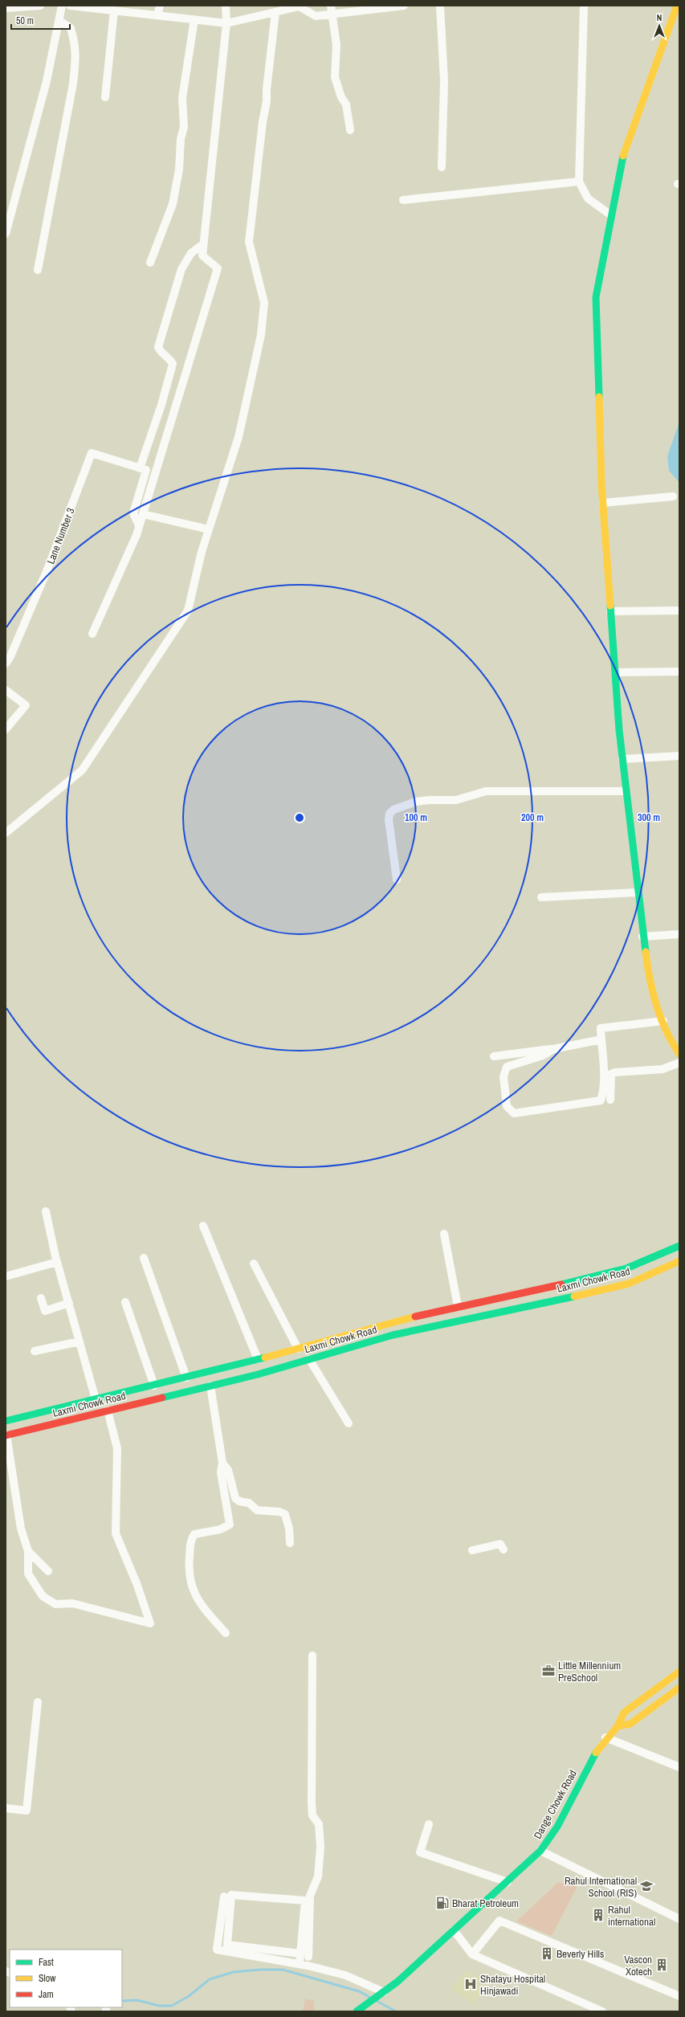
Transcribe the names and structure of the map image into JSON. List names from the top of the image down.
{
  "streets": {
    "main road": ["Laxmi Chowk Road", "Dange Chowk Road"],
    "street": ["Lane Number 3"]
  },
  "places": {
    "office": ["Little Millennium PreSchool"],
    "school or university": ["Rahul International School (RIS)"],
    "fuel station": ["Bharat Petroleum"],
    "building": ["Rahul international", "Beverly Hills", "Vascon Xotech"],
    "hospital": ["Shatayu Hospital Hinjawadi"]
  },
  "legend": ["Fast", "Slow", "Jam"],
  "scale_bar": "50 m",
  "north": "top",
  "rings": ["100 m", "200 m", "300 m"]
}
